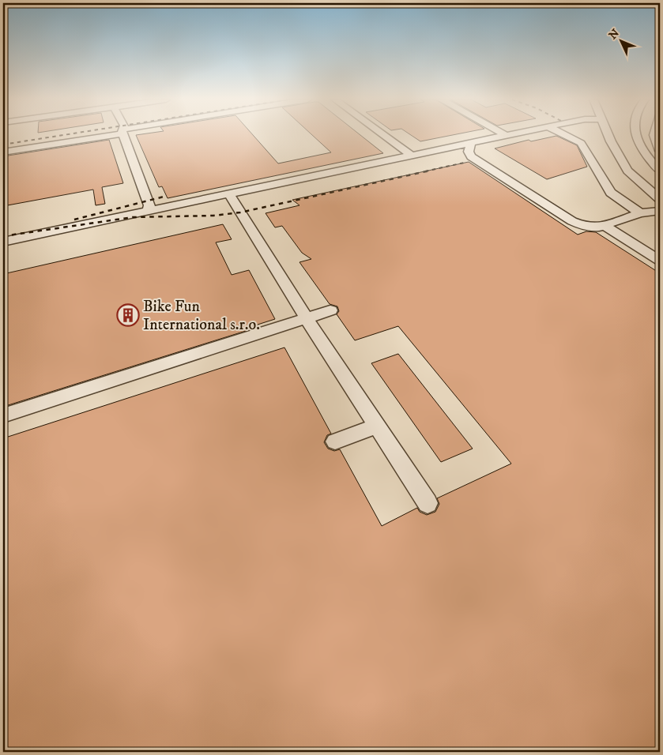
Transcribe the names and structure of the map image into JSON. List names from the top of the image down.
{
  "places": {
    "building": ["Bike Fun International s.r.o."]
  },
  "north": "top left"
}
